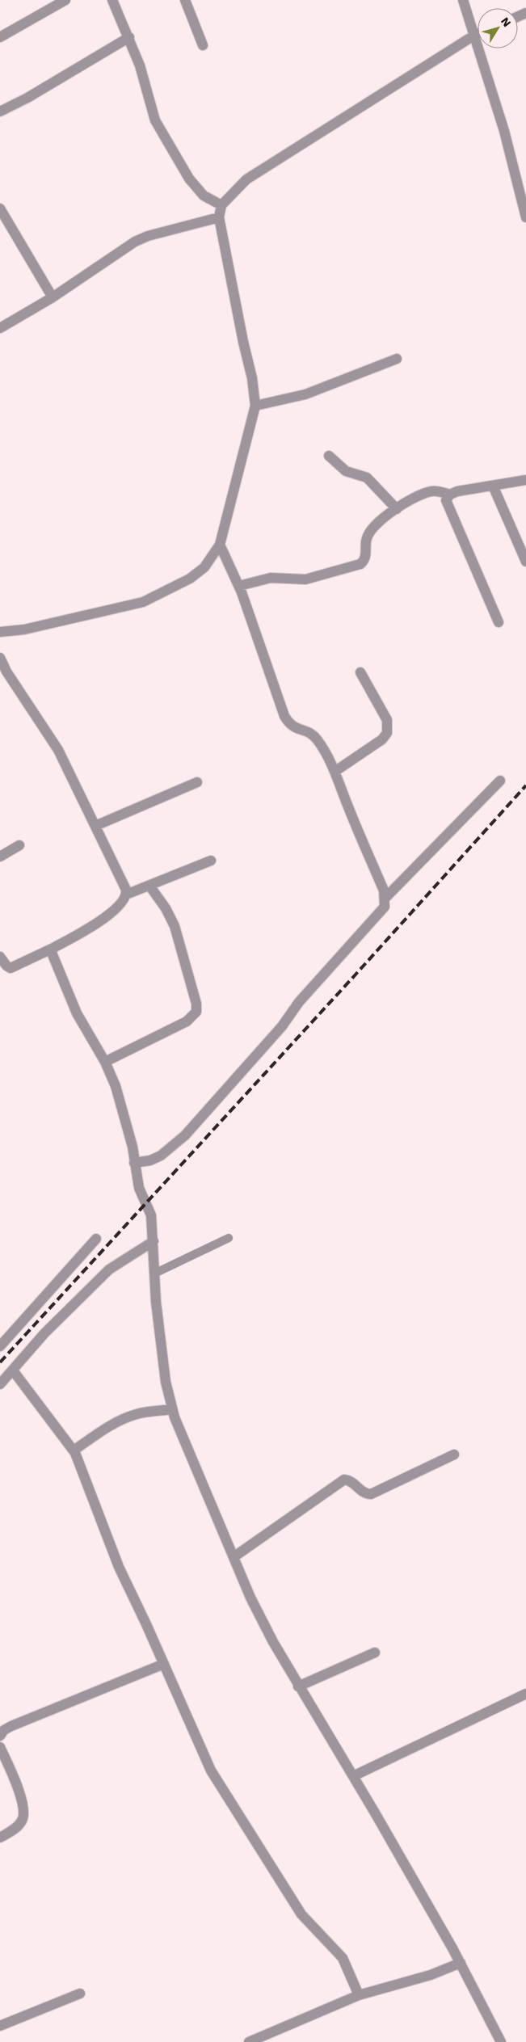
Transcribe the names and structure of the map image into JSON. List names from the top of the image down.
{
  "north": "top right"
}
